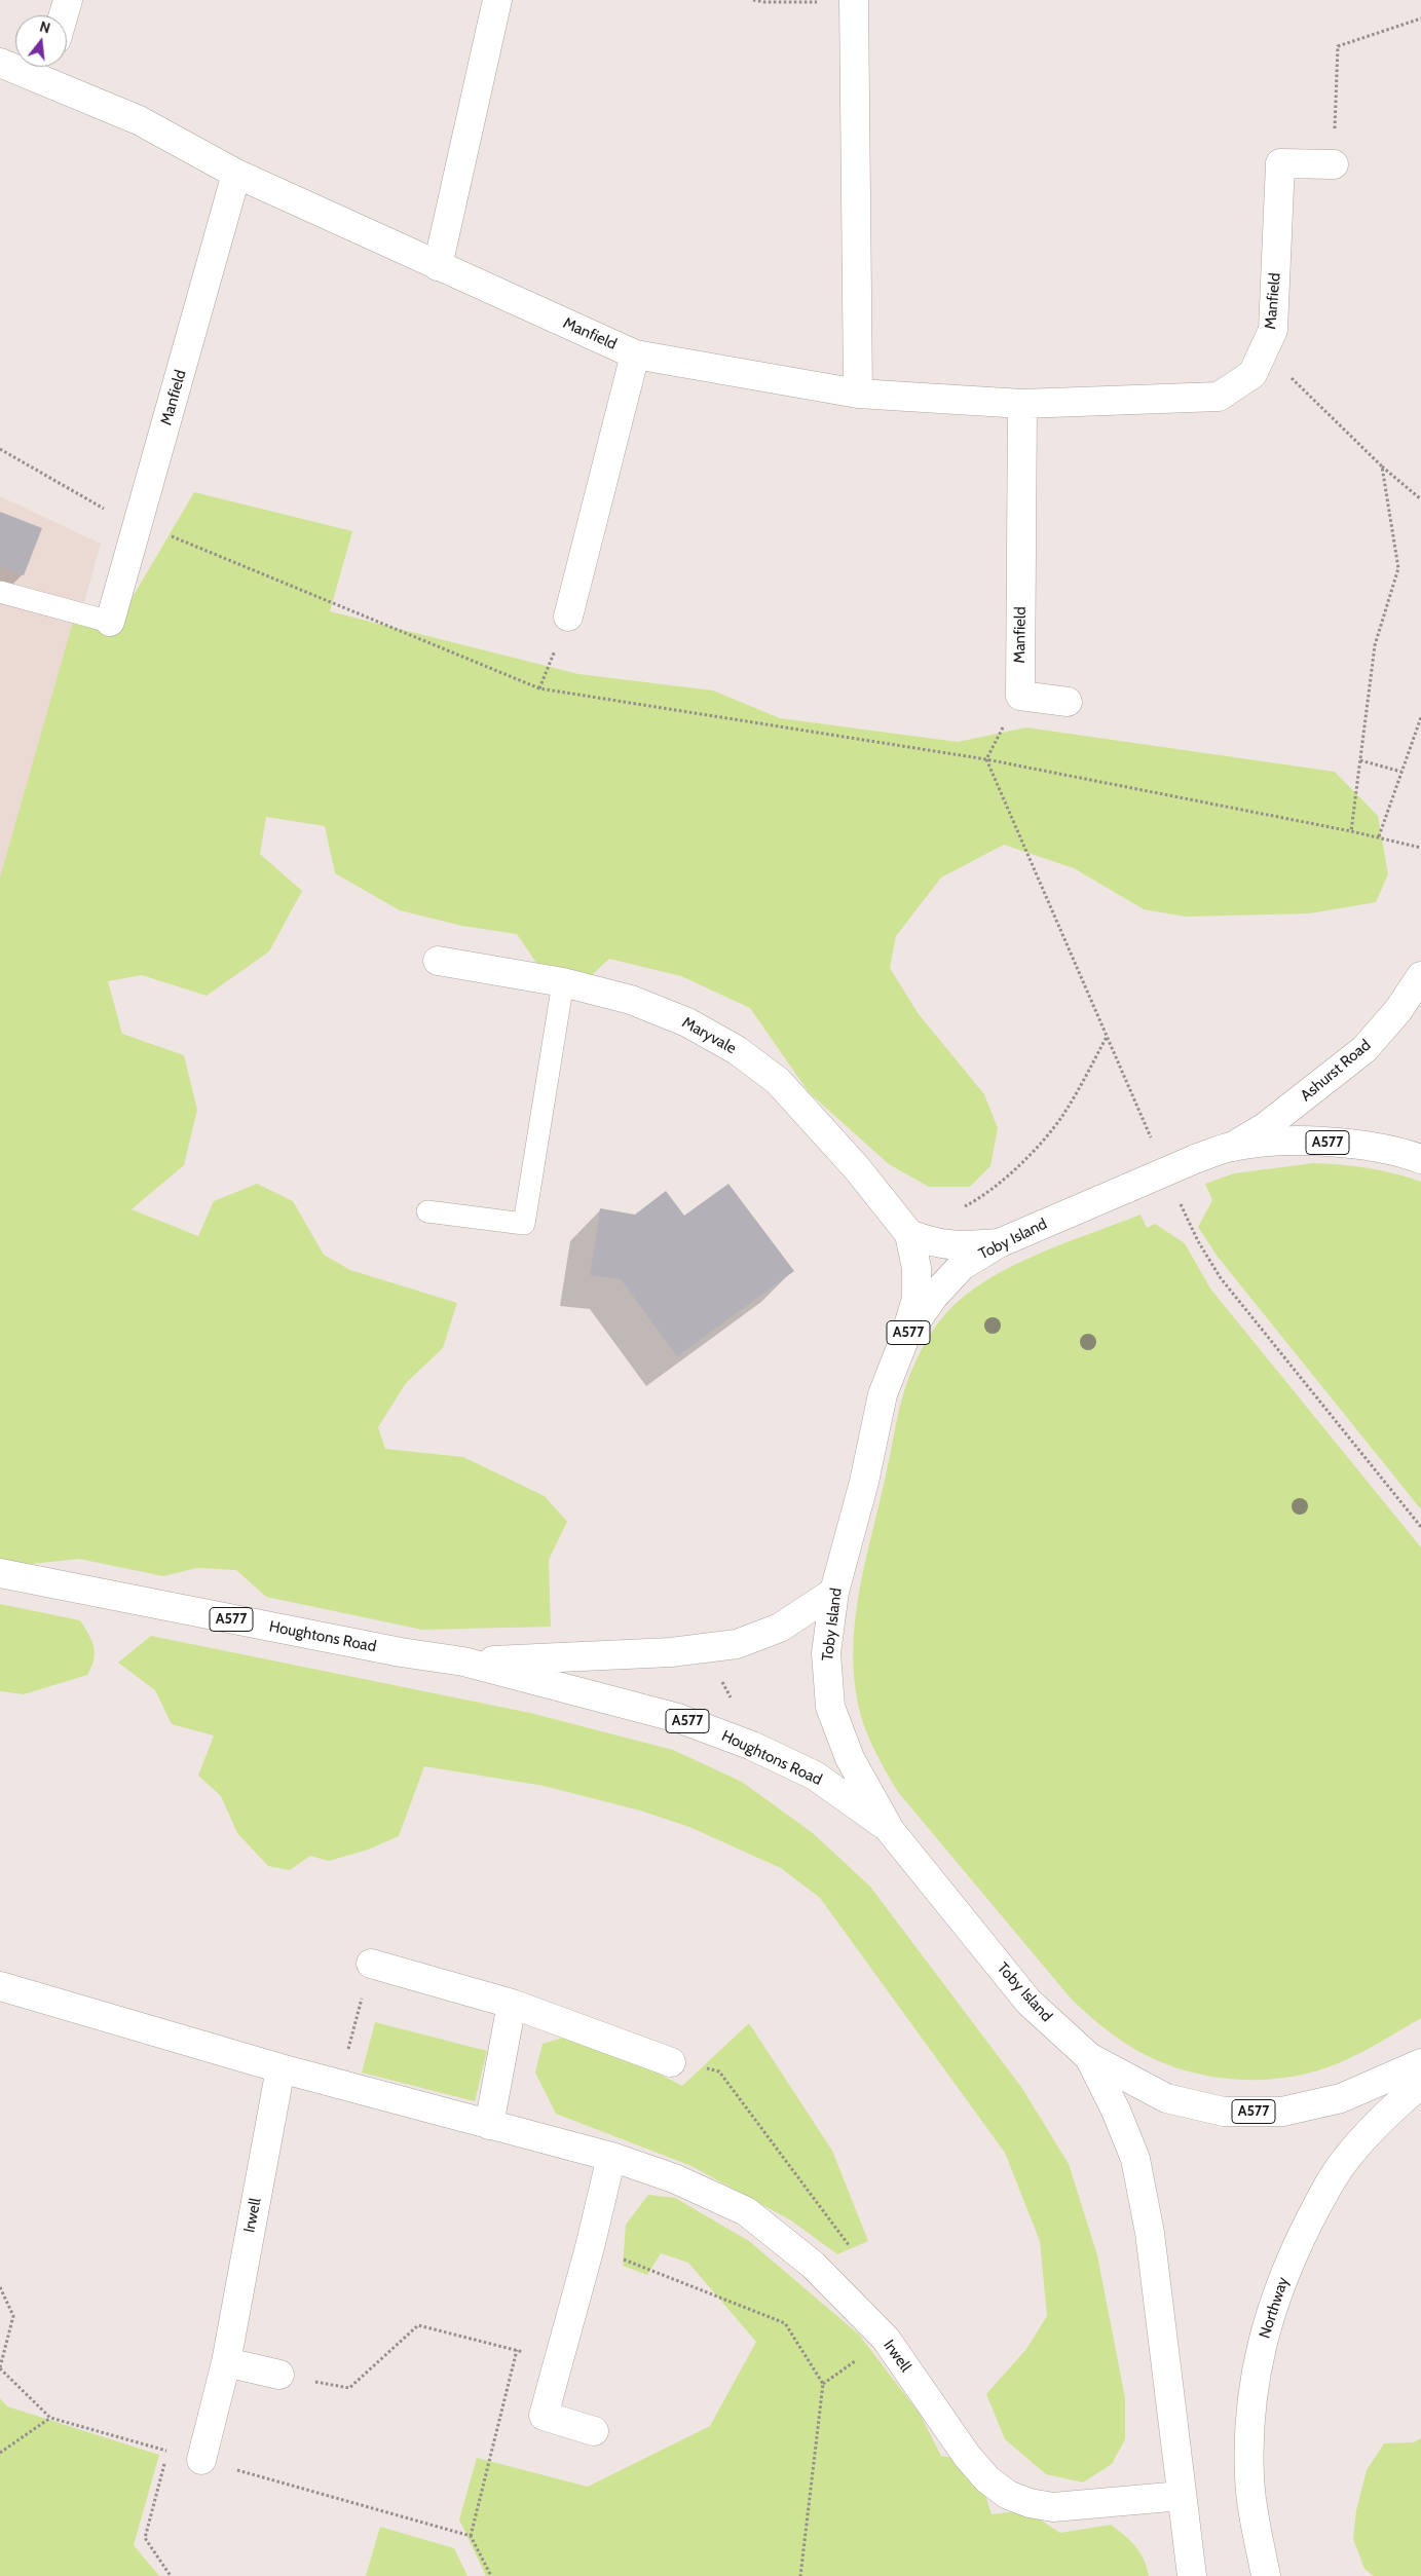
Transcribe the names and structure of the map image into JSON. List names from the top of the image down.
{
  "streets": {
    "street": [
      "Manfield",
      "Maryvale",
      "Ashurst Road",
      "A577",
      "Toby Island",
      "Houghtons Road",
      "Irwell",
      "Northway"
    ]
  },
  "crossings": [
    ["Maryvale", "Toby Island"],
    ["Ashurst Road", "Toby Island"],
    ["Toby Island", "Houghtons Road"]
  ],
  "north": "top"
}
